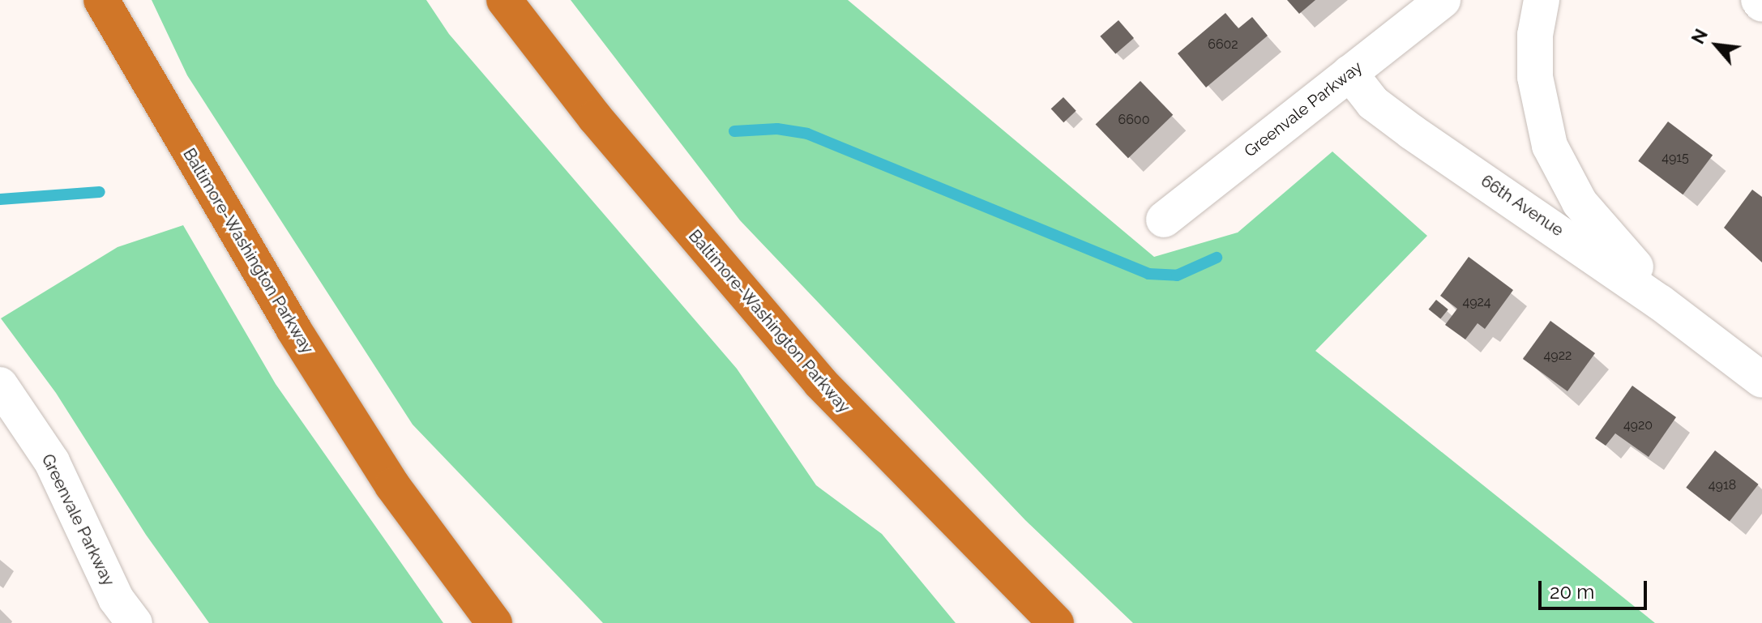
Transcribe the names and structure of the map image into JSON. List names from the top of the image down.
{
  "streets": {
    "highway": ["Baltimore-Washington Parkway"],
    "street": ["Greenvale Parkway", "66th Avenue"]
  },
  "crossings": [
    ["Greenvale Parkway", "66th Avenue"]
  ],
  "house_numbers": [
    "6602",
    "6600",
    "4915",
    "4924",
    "4922",
    "4920",
    "4918"
  ],
  "scale_bar": "20 m",
  "north": "top left"
}
